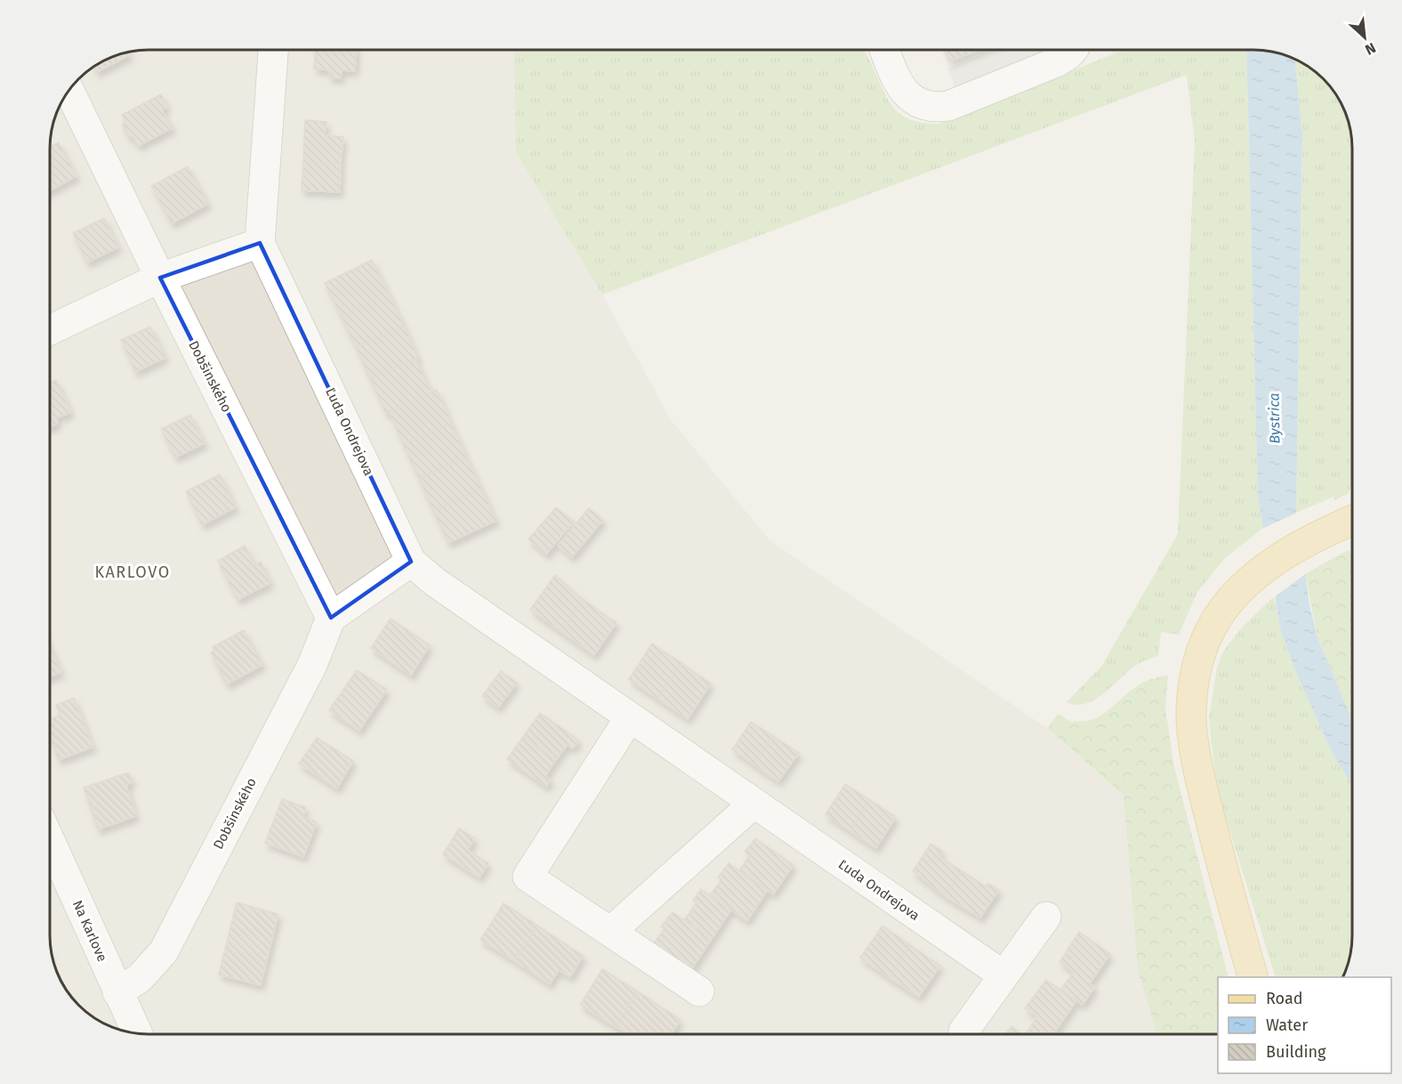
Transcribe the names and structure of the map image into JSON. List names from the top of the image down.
{
  "streets": {
    "street": ["Dobšinského", "Ľuda Ondrejova", "Na Karlove"]
  },
  "crossings": [
    ["Dobšinského", "Na Karlove"]
  ],
  "districts": ["KARLOVO"],
  "water": ["Bystrica"],
  "legend": ["Road", "Water", "Building"],
  "north": "bottom right"
}
